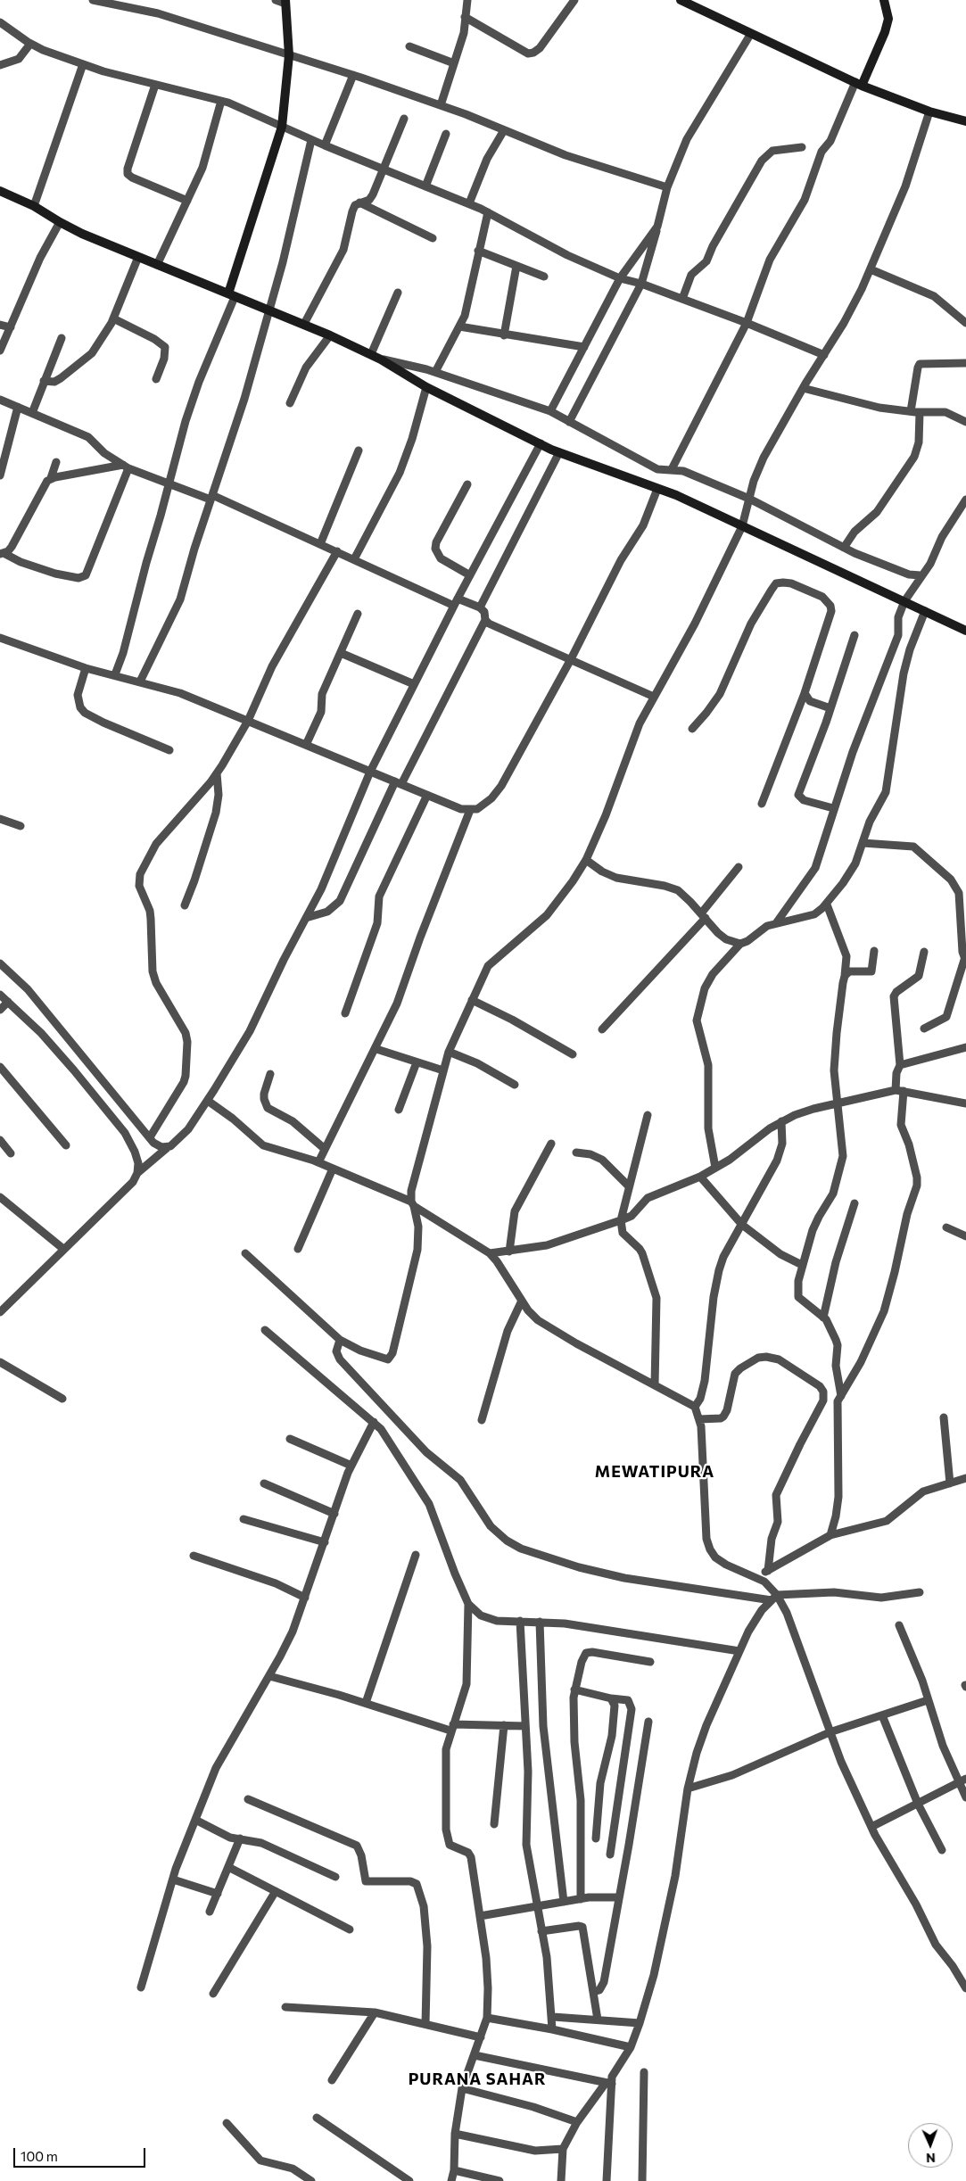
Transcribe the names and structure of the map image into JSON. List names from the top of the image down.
{
  "districts": ["MEWATIPURA", "PURANA SAHAR"],
  "scale_bar": "100 m",
  "north": "bottom"
}
